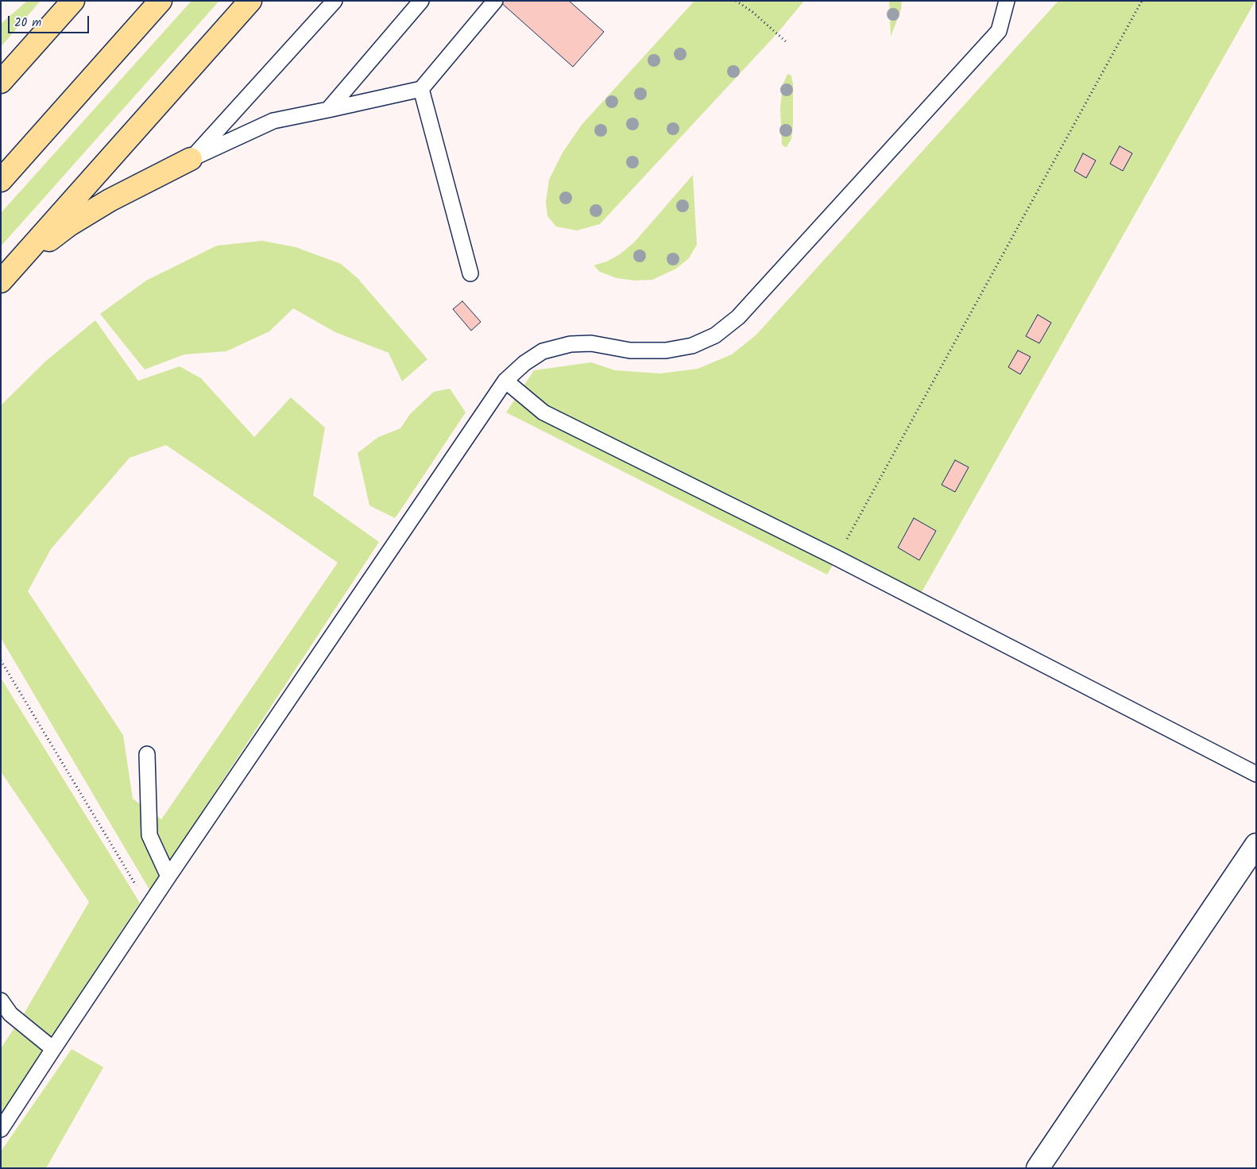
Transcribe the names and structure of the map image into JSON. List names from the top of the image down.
{
  "scale_bar": "20 m"
}
